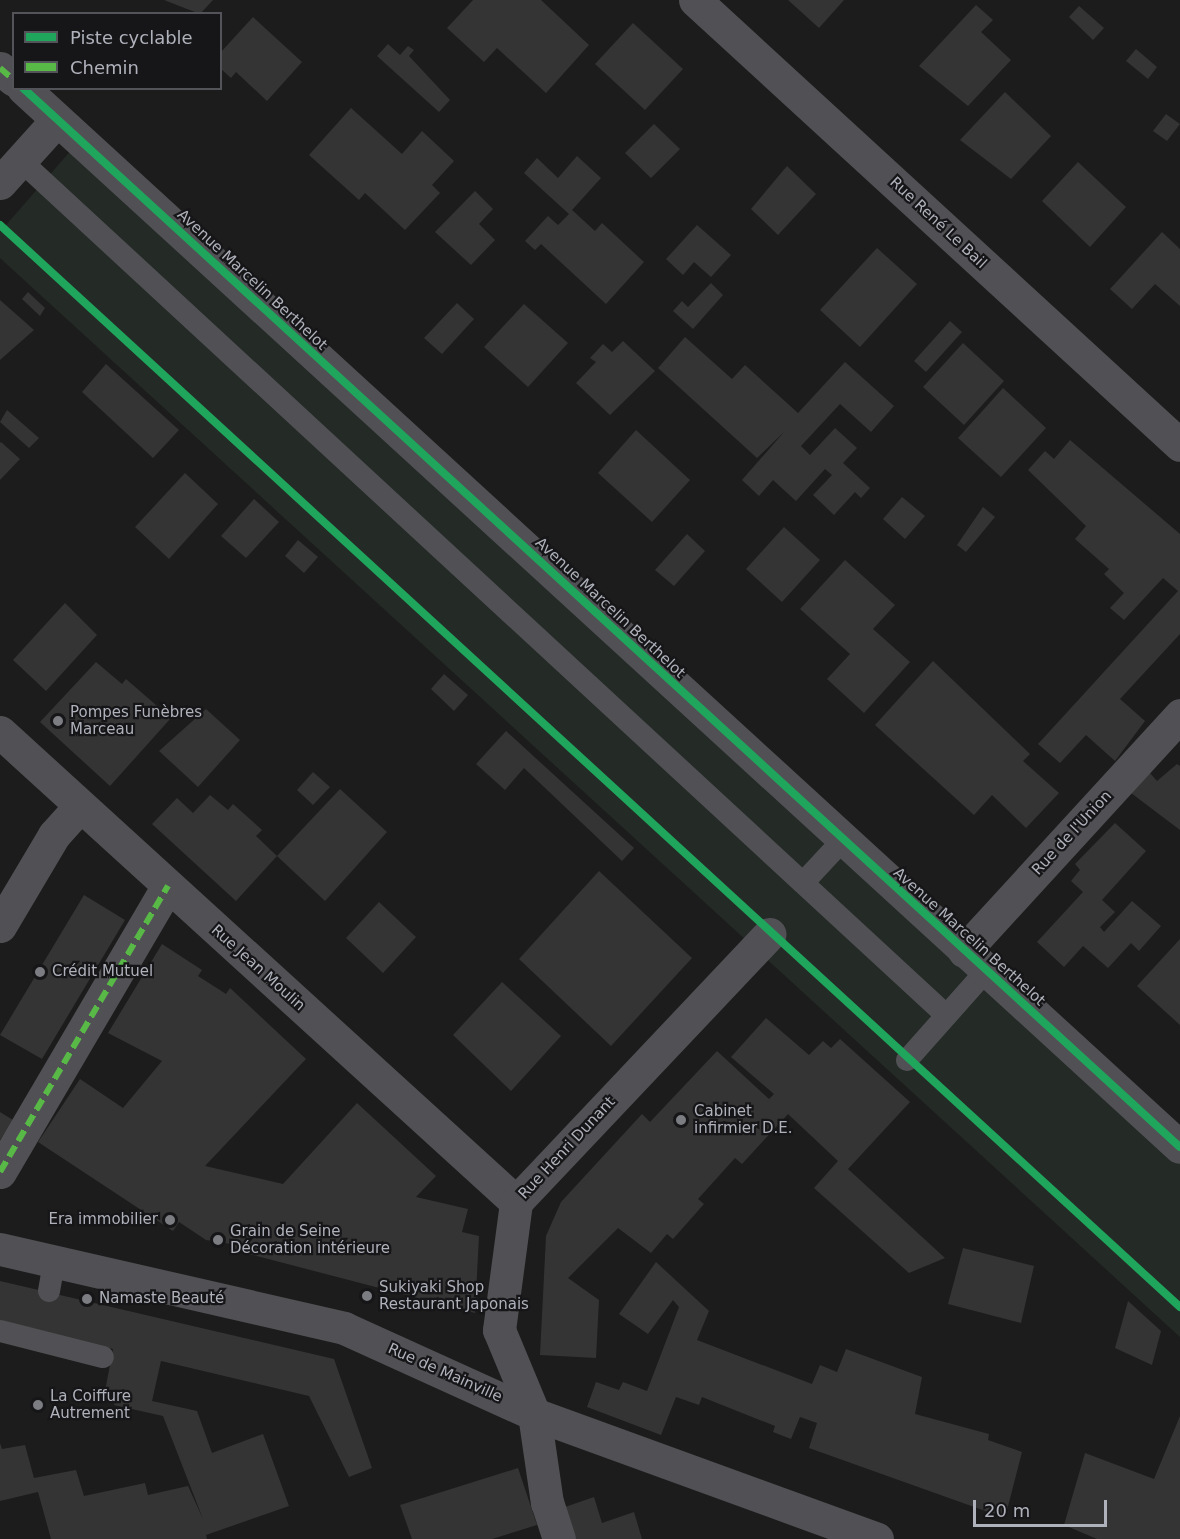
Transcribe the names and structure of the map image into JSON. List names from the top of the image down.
{
  "streets": {
    "street": [
      "Rue René Le Bail",
      "Avenue Marcelin Berthelot",
      "Rue de l'Union",
      "Rue Jean Moulin",
      "Rue Henri Dunant",
      "Rue de Mainville"
    ]
  },
  "crossings": [
    ["Avenue Marcelin Berthelot", "Rue de l'Union"],
    ["Rue Jean Moulin", "Rue Henri Dunant"],
    ["Rue Henri Dunant", "Rue de Mainville"]
  ],
  "places": [
    "Pompes Funèbres Marceau",
    "Crédit Mutuel",
    "Cabinet infirmier D.E.",
    "Era immobilier",
    "Grain de Seine Décoration intérieure",
    "Sukiyaki Shop Restaurant Japonais",
    "Namaste Beauté",
    "La Coiffure Autrement"
  ],
  "legend": ["Piste cyclable", "Chemin"],
  "scale_bar": "20 m"
}
